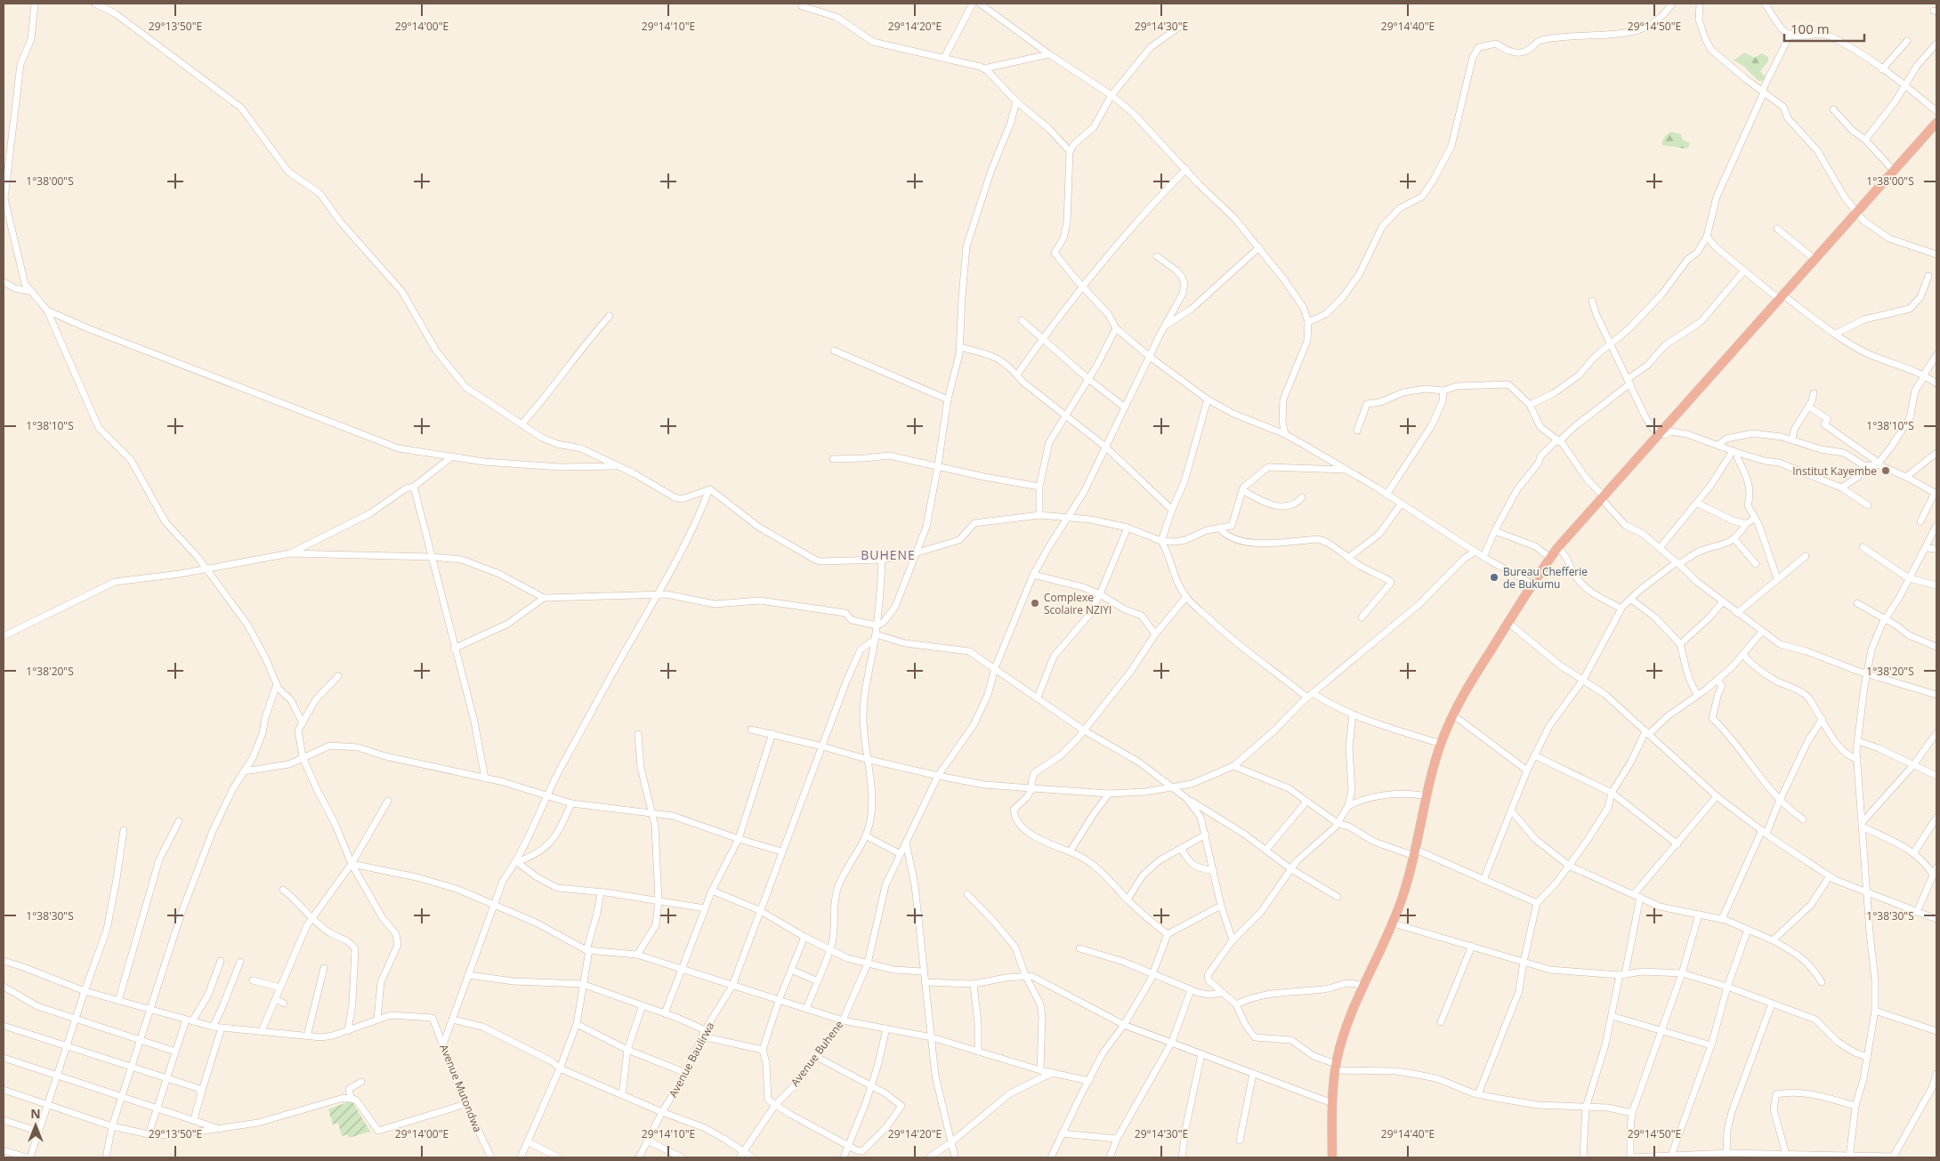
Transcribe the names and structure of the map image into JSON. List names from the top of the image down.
{
  "streets": {
    "street": ["Avenue Buhene", "Avenue Baulirwa", "Avenue Mutondwa"]
  },
  "districts": ["BUHENE"],
  "places": ["Institut Kayembe", "Bureau Chefferie de Bukumu", "Complexe Scolaire NZIYI"],
  "scale_bar": "100 m",
  "north": "top",
  "coordinates": [
    "29°13'50\"E",
    "29°14'00\"E",
    "29°14'10\"E",
    "29°14'20\"E",
    "29°14'30\"E",
    "29°14'40\"E",
    "29°14'50\"E",
    "1°38'00\"S",
    "1°38'10\"S",
    "1°38'20\"S",
    "1°38'30\"S"
  ]
}
